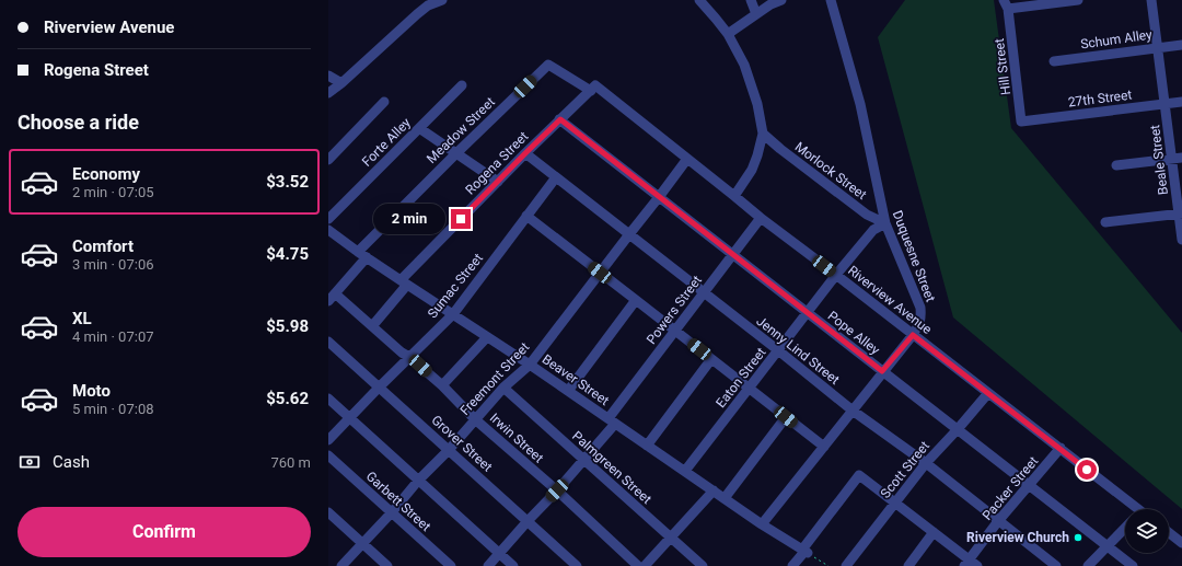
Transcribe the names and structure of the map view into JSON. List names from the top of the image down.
{
  "streets": {
    "street": [
      "Schum Alley",
      "Hill Street",
      "27th Street",
      "Meadow Street",
      "Forte Alley",
      "Beale Street",
      "Rogena Street",
      "Morlock Street",
      "Duquesne Street",
      "Sumac Street",
      "Riverview Avenue",
      "Powers Street",
      "Pope Alley",
      "Jenny Lind Street",
      "Eaton Street",
      "Freemont Street",
      "Beaver Street",
      "Irwin Street",
      "Grover Street",
      "Palmgreen Street",
      "Scott Street",
      "Packer Street",
      "Garbett Street"
    ]
  },
  "crossings": [
    ["Schum Alley", "Beale Street"],
    ["Hill Street", "27th Street"],
    ["27th Street", "Beale Street"],
    ["Meadow Street", "Rogena Street"],
    ["Meadow Street", "Riverview Avenue"],
    ["Meadow Street", "Beaver Street"],
    ["Meadow Street", "Irwin Street"],
    ["Rogena Street", "Riverview Avenue"],
    ["Rogena Street", "Pope Alley"],
    ["Rogena Street", "Jenny Lind Street"],
    ["Rogena Street", "Beaver Street"],
    ["Rogena Street", "Irwin Street"],
    ["Morlock Street", "Duquesne Street"],
    ["Morlock Street", "Eaton Street"],
    ["Duquesne Street", "Riverview Avenue"],
    ["Duquesne Street", "Pope Alley"],
    ["Duquesne Street", "Jenny Lind Street"],
    ["Duquesne Street", "Eaton Street"],
    ["Duquesne Street", "Beaver Street"],
    ["Sumac Street", "Jenny Lind Street"],
    ["Sumac Street", "Beaver Street"],
    ["Sumac Street", "Irwin Street"],
    ["Sumac Street", "Grover Street"],
    ["Riverview Avenue", "Powers Street"],
    ["Riverview Avenue", "Eaton Street"],
    ["Riverview Avenue", "Freemont Street"],
    ["Riverview Avenue", "Scott Street"],
    ["Riverview Avenue", "Packer Street"],
    ["Powers Street", "Pope Alley"],
    ["Powers Street", "Jenny Lind Street"],
    ["Powers Street", "Beaver Street"],
    ["Powers Street", "Irwin Street"],
    ["Powers Street", "Grover Street"],
    ["Powers Street", "Palmgreen Street"],
    ["Pope Alley", "Eaton Street"],
    ["Pope Alley", "Freemont Street"],
    ["Pope Alley", "Scott Street"],
    ["Pope Alley", "Packer Street"],
    ["Jenny Lind Street", "Eaton Street"],
    ["Jenny Lind Street", "Freemont Street"],
    ["Jenny Lind Street", "Scott Street"],
    ["Jenny Lind Street", "Packer Street"],
    ["Eaton Street", "Beaver Street"],
    ["Freemont Street", "Beaver Street"],
    ["Freemont Street", "Irwin Street"],
    ["Freemont Street", "Grover Street"],
    ["Freemont Street", "Palmgreen Street"],
    ["Freemont Street", "Garbett Street"]
  ],
  "places": ["Riverview Church"],
  "page": {
    "banner": ["Riverview Avenue", "Rogena Street"],
    "heading": "Choose a ride",
    "list": [
      {
        "name": "Economy",
        "note": "2 min · 07:05",
        "value": "$3.52"
      },
      {
        "name": "Comfort",
        "note": "3 min · 07:06",
        "value": "$4.75"
      },
      {
        "name": "XL",
        "note": "4 min · 07:07",
        "value": "$5.98"
      },
      {
        "name": "Moto",
        "note": "5 min · 07:08",
        "value": "$5.62"
      }
    ],
    "bubble": "2 min",
    "pay": ["Cash", "760 m"],
    "buttons": "Confirm"
  }
}
